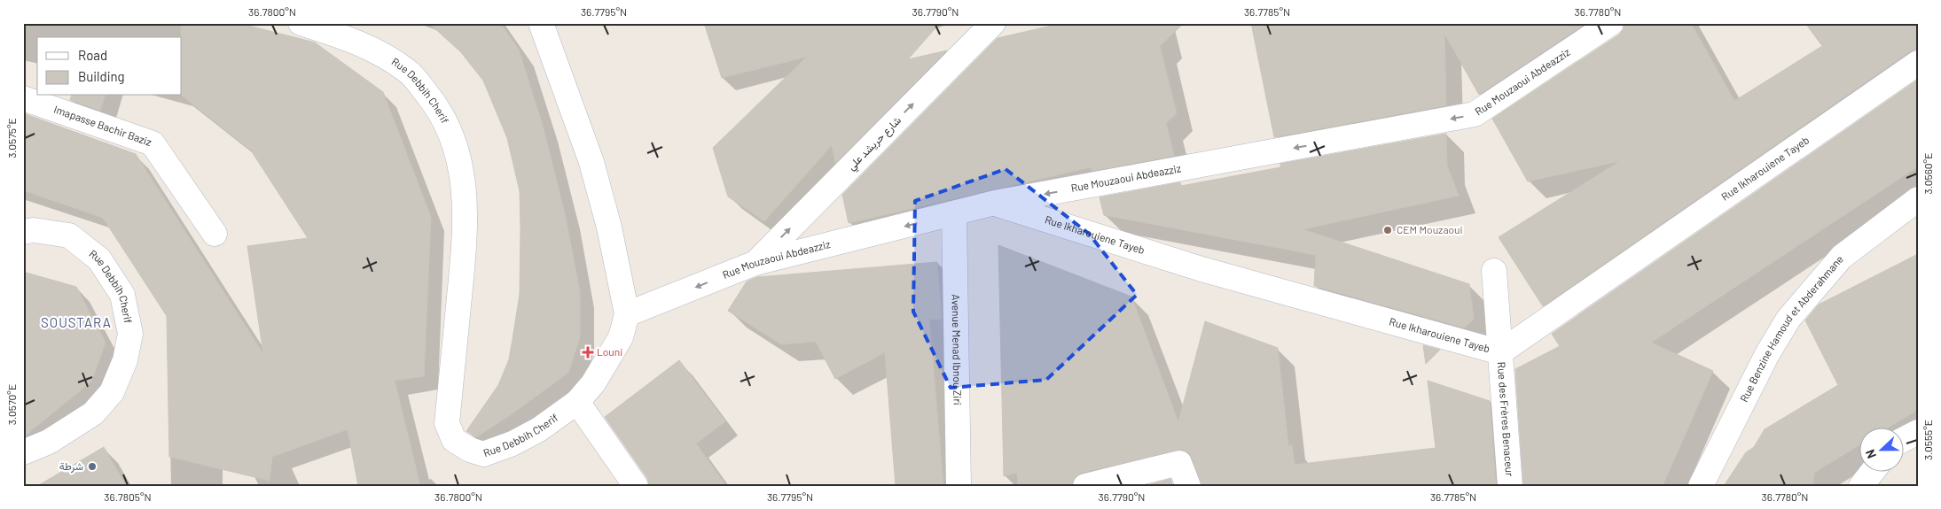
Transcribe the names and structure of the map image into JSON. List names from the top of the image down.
{
  "streets": {
    "street": [
      "Rue Mouzaoui Abdeazziz",
      "Rue Debbih Cherif",
      "Imapasse Bachir Baziz",
      "شارع حريشد علي",
      "Rue Ikharouiene Tayeb",
      "Rue Benzine Hamoud et Abderahmane",
      "Avenue Menad Ibnou Ziri",
      "Rue des Frères Benaceur"
    ]
  },
  "crossings": [
    ["Rue Mouzaoui Abdeazziz", "Rue Debbih Cherif"],
    ["Rue Mouzaoui Abdeazziz", "شارع حريشد علي"],
    ["Rue Mouzaoui Abdeazziz", "Rue Ikharouiene Tayeb"],
    ["Rue Mouzaoui Abdeazziz", "Avenue Menad Ibnou Ziri"],
    ["Rue Ikharouiene Tayeb", "Rue des Frères Benaceur"]
  ],
  "one_way": ["Rue Mouzaoui Abdeazziz", "شارع حريشد علي"],
  "districts": ["SOUSTARA"],
  "places": {
    "other": ["CEM Mouzaoui", "شرطة"],
    "health": ["Louni"]
  },
  "legend": ["Road", "Building"],
  "north": "left",
  "coordinates": [
    "36.7800°N",
    "36.7795°N",
    "36.7790°N",
    "36.7785°N",
    "36.7780°N",
    "3.0575°E",
    "3.0560°E",
    "3.0570°E",
    "3.0555°E",
    "36.7805°N"
  ]
}
